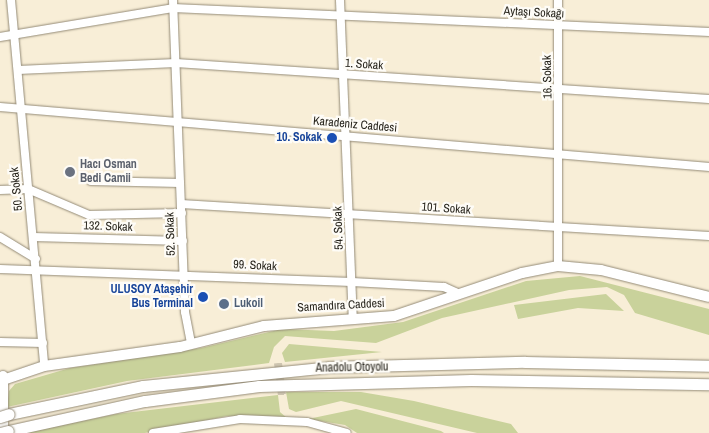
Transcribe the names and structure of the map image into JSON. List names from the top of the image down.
{
  "streets": {
    "highway": ["Anadolu Otoyolu"],
    "main road": ["Samandıra Caddesi"],
    "street": [
      "Aytaşı Sokağı",
      "1. Sokak",
      "16. Sokak",
      "Karadeniz Caddesi",
      "50. Sokak",
      "101. Sokak",
      "132. Sokak",
      "54. Sokak",
      "52. Sokak",
      "99. Sokak"
    ]
  },
  "crossings": [
    ["Aytaşı Sokağı", "16. Sokak"],
    ["Aytaşı Sokağı", "50. Sokak"],
    ["Aytaşı Sokağı", "52. Sokak"],
    ["1. Sokak", "16. Sokak"],
    ["1. Sokak", "50. Sokak"],
    ["1. Sokak", "52. Sokak"],
    ["16. Sokak", "Karadeniz Caddesi"],
    ["16. Sokak", "101. Sokak"],
    ["16. Sokak", "Samandıra Caddesi"],
    ["Karadeniz Caddesi", "50. Sokak"],
    ["Karadeniz Caddesi", "54. Sokak"],
    ["Karadeniz Caddesi", "52. Sokak"],
    ["50. Sokak", "132. Sokak"],
    ["50. Sokak", "99. Sokak"],
    ["50. Sokak", "Samandıra Caddesi"],
    ["101. Sokak", "54. Sokak"],
    ["101. Sokak", "52. Sokak"],
    ["132. Sokak", "52. Sokak"],
    ["54. Sokak", "99. Sokak"],
    ["54. Sokak", "Samandıra Caddesi"],
    ["52. Sokak", "99. Sokak"],
    ["52. Sokak", "Samandıra Caddesi"],
    ["99. Sokak", "Samandıra Caddesi"]
  ],
  "places": [
    "10. Sokak",
    "Hacı Osman Bedi Camii",
    "ULUSOY Ataşehir Bus Terminal",
    "Lukoil"
  ]
}
